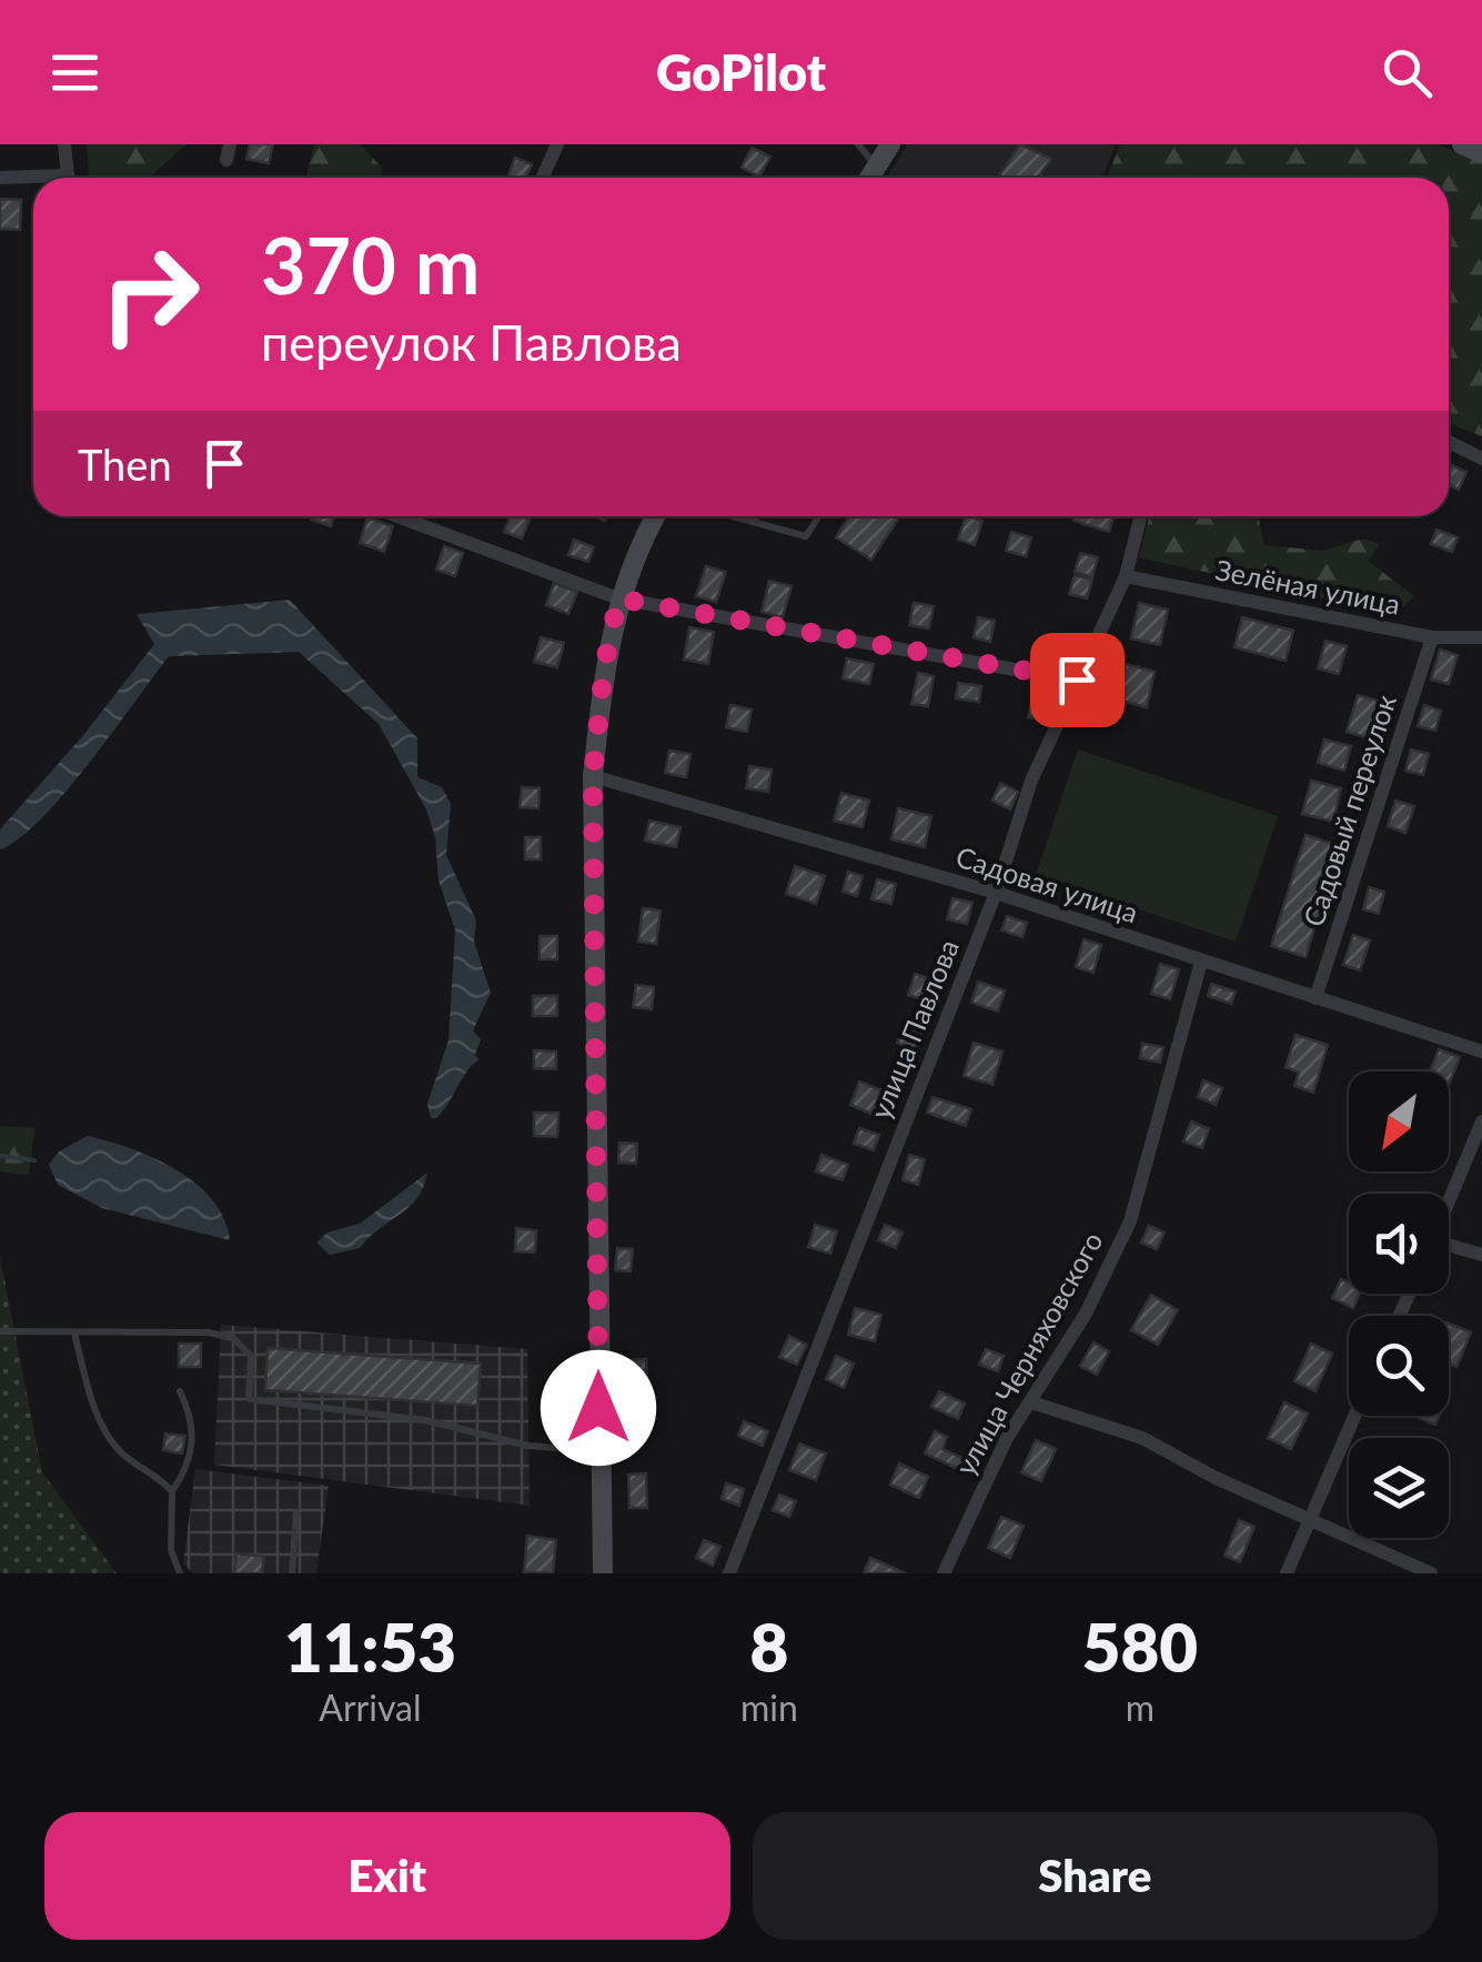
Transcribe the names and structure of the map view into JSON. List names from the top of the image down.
{
  "streets": {
    "street": [
      "Зелёная улица",
      "Садовый переулок",
      "Садовая улица",
      "улица Павлова",
      "улица Черняховского"
    ]
  },
  "crossings": [
    ["Зелёная улица", "Садовый переулок"],
    ["Зелёная улица", "улица Павлова"],
    ["Садовый переулок", "Садовая улица"],
    ["Садовая улица", "улица Павлова"],
    ["Садовая улица", "улица Черняховского"]
  ],
  "north": "bottom left",
  "page": {
    "header": "GoPilot",
    "turn": ["370 m", "переулок Павлова"],
    "then": "Then",
    "eta": [
      "11:53",
      "Arrival",
      "8",
      "min",
      "580",
      "m"
    ],
    "buttons": ["Exit", "Share"]
  }
}
